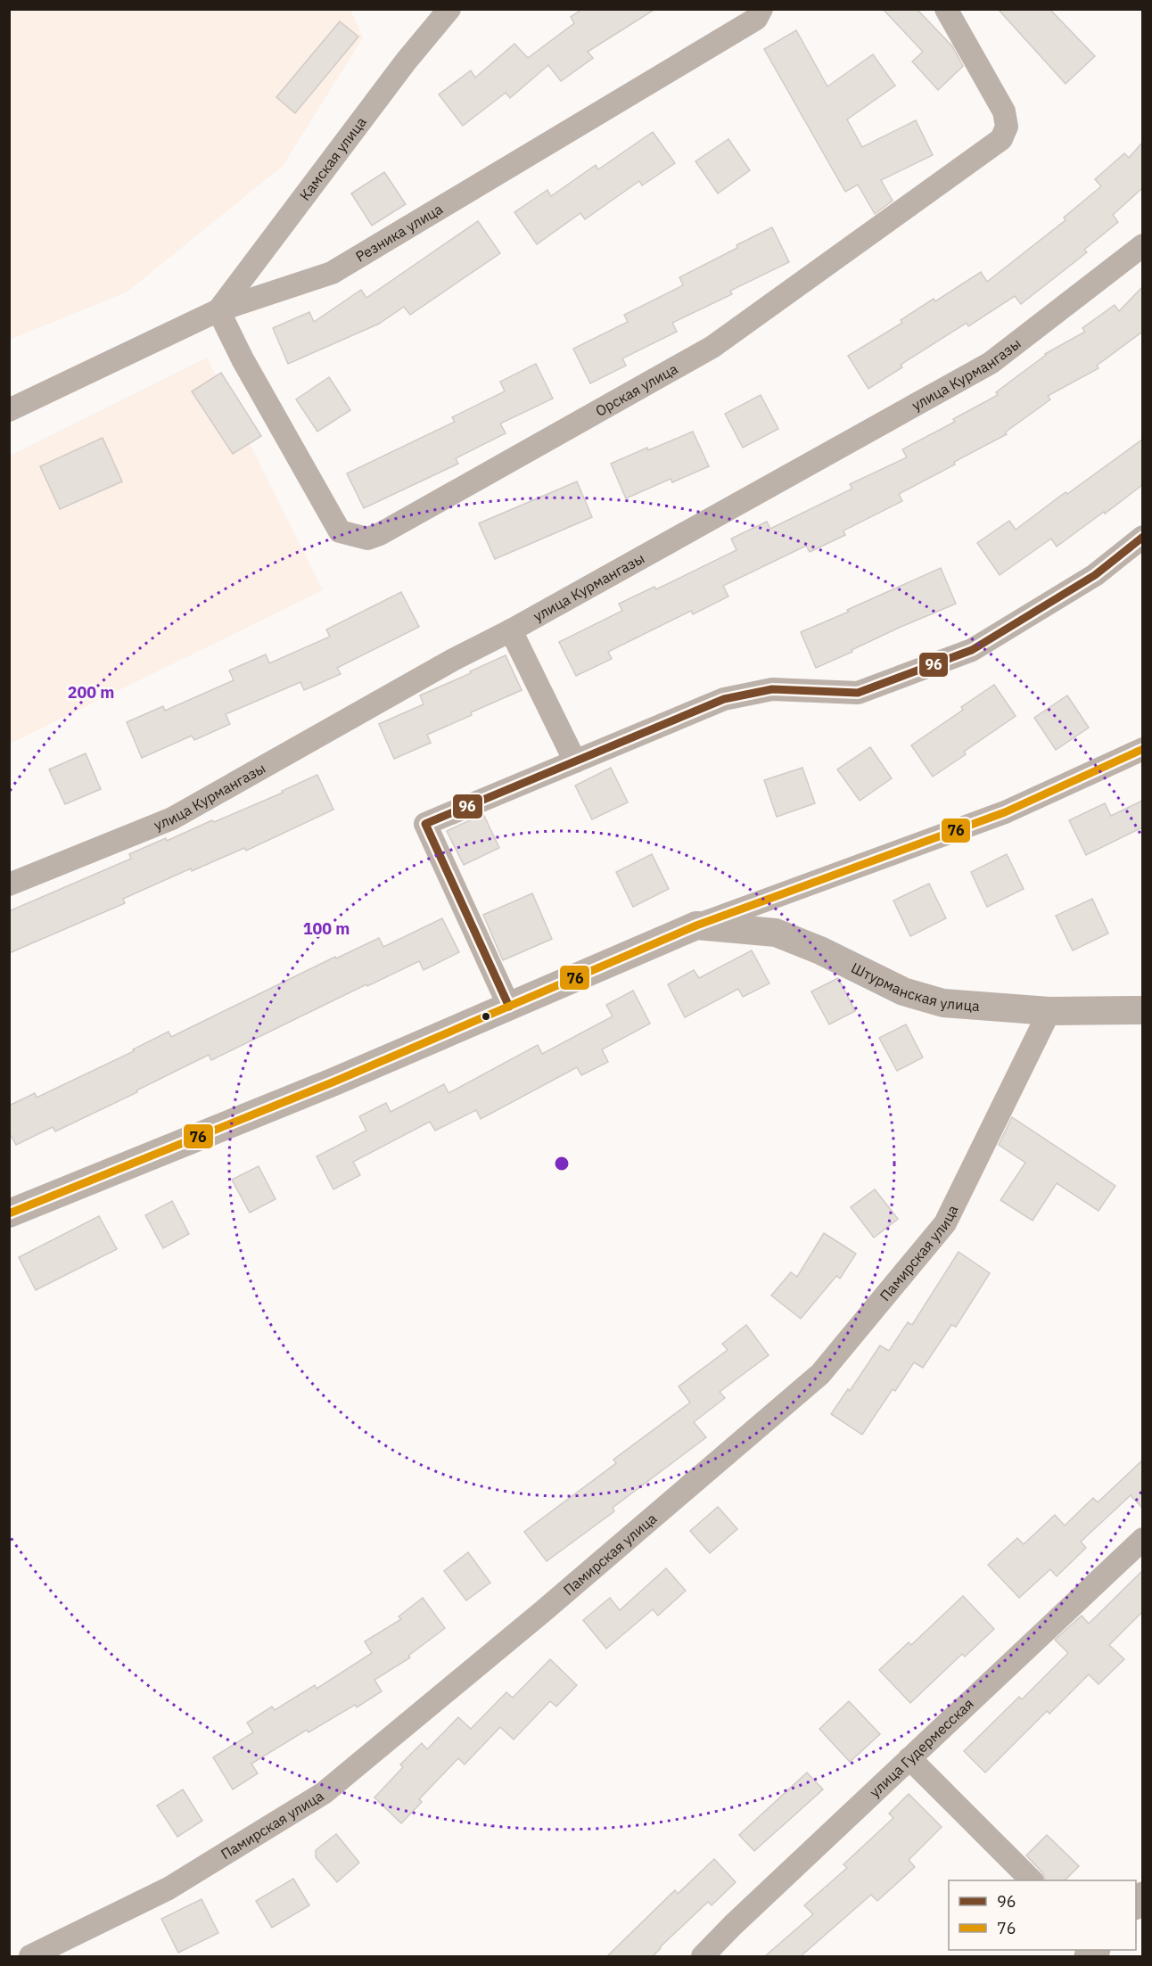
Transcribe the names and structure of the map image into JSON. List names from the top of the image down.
{
  "streets": {
    "street": [
      "Камская улица",
      "Резника улица",
      "улица Курмангазы",
      "Орская улица",
      "Штурманская улица",
      "Памирская улица",
      "улица Гудермесская"
    ]
  },
  "crossings": [
    ["Камская улица", "Резника улица"],
    ["Камская улица", "Орская улица"],
    ["Резника улица", "Орская улица"],
    ["Штурманская улица", "Памирская улица"]
  ],
  "lines": ["transit line 96", "transit line 76"],
  "legend": ["96", "76"],
  "rings": ["200 m", "100 m"]
}
